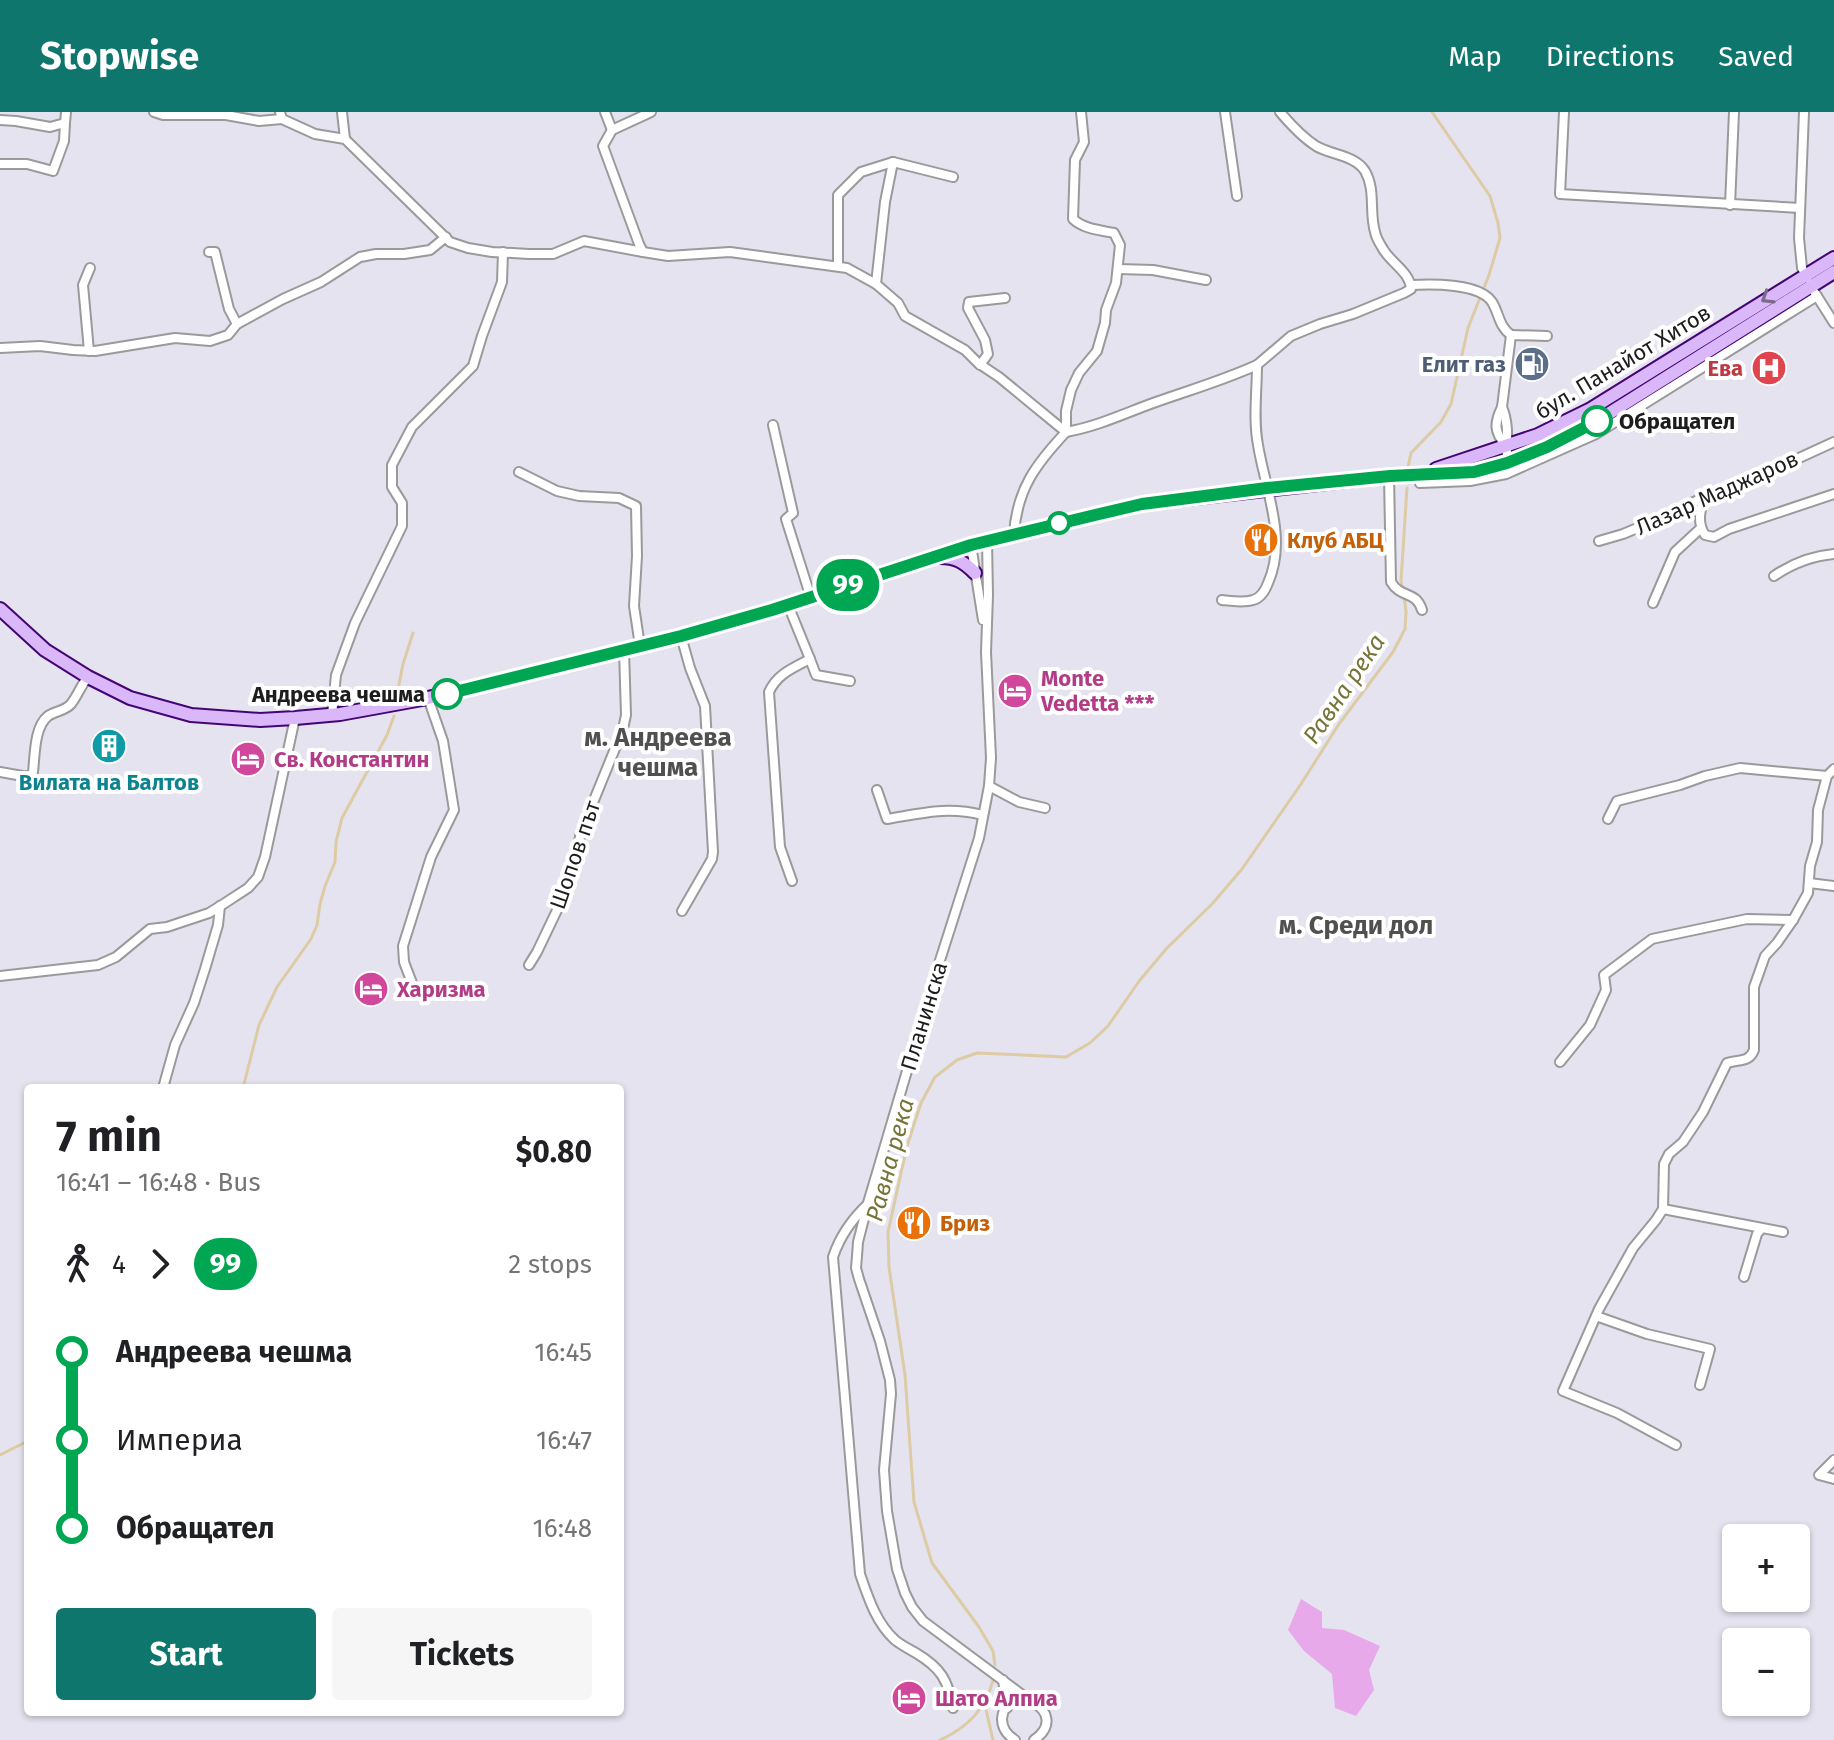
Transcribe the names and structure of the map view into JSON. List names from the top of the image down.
{
  "streets": {
    "street": [
      "бул. Панайот Хитов",
      "Лазар Маджаров",
      "Шопов път",
      "Планинска"
    ]
  },
  "crossings": [
    ["бул. Панайот Хитов", "Шопов път"]
  ],
  "districts": ["м. Андреева чешма", "м. Среди дол"],
  "water": ["Равна река"],
  "places": {
    "fuel station": ["Елит газ"],
    "hospital": ["Ева"],
    "other": ["Обращател", "Андреева чешма"],
    "restaurant": ["Клуб АБЦ", "Бриз"],
    "hotel": [
      "Monte Vedetta ***",
      "Св. Константин",
      "Харизма",
      "Шато Алпиа"
    ],
    "building": ["Вилата на Балтов"]
  },
  "lines": ["bus line 99"],
  "page": {
    "header": "Stopwise",
    "nav": ["Map", "Directions", "Saved"],
    "on_map": "99",
    "heading": ["7 min", "16:41 – 16:48 · Bus", "$0.80"],
    "legs": ["4", "99", "2 stops"],
    "list": [
      {
        "name": "Андреева чешма",
        "value": "16:45"
      },
      {
        "name": "Империа",
        "value": "16:47"
      },
      {
        "name": "Обращател",
        "value": "16:48"
      }
    ],
    "map_buttons": ["+", "−"],
    "buttons": ["Start", "Tickets"]
  }
}
